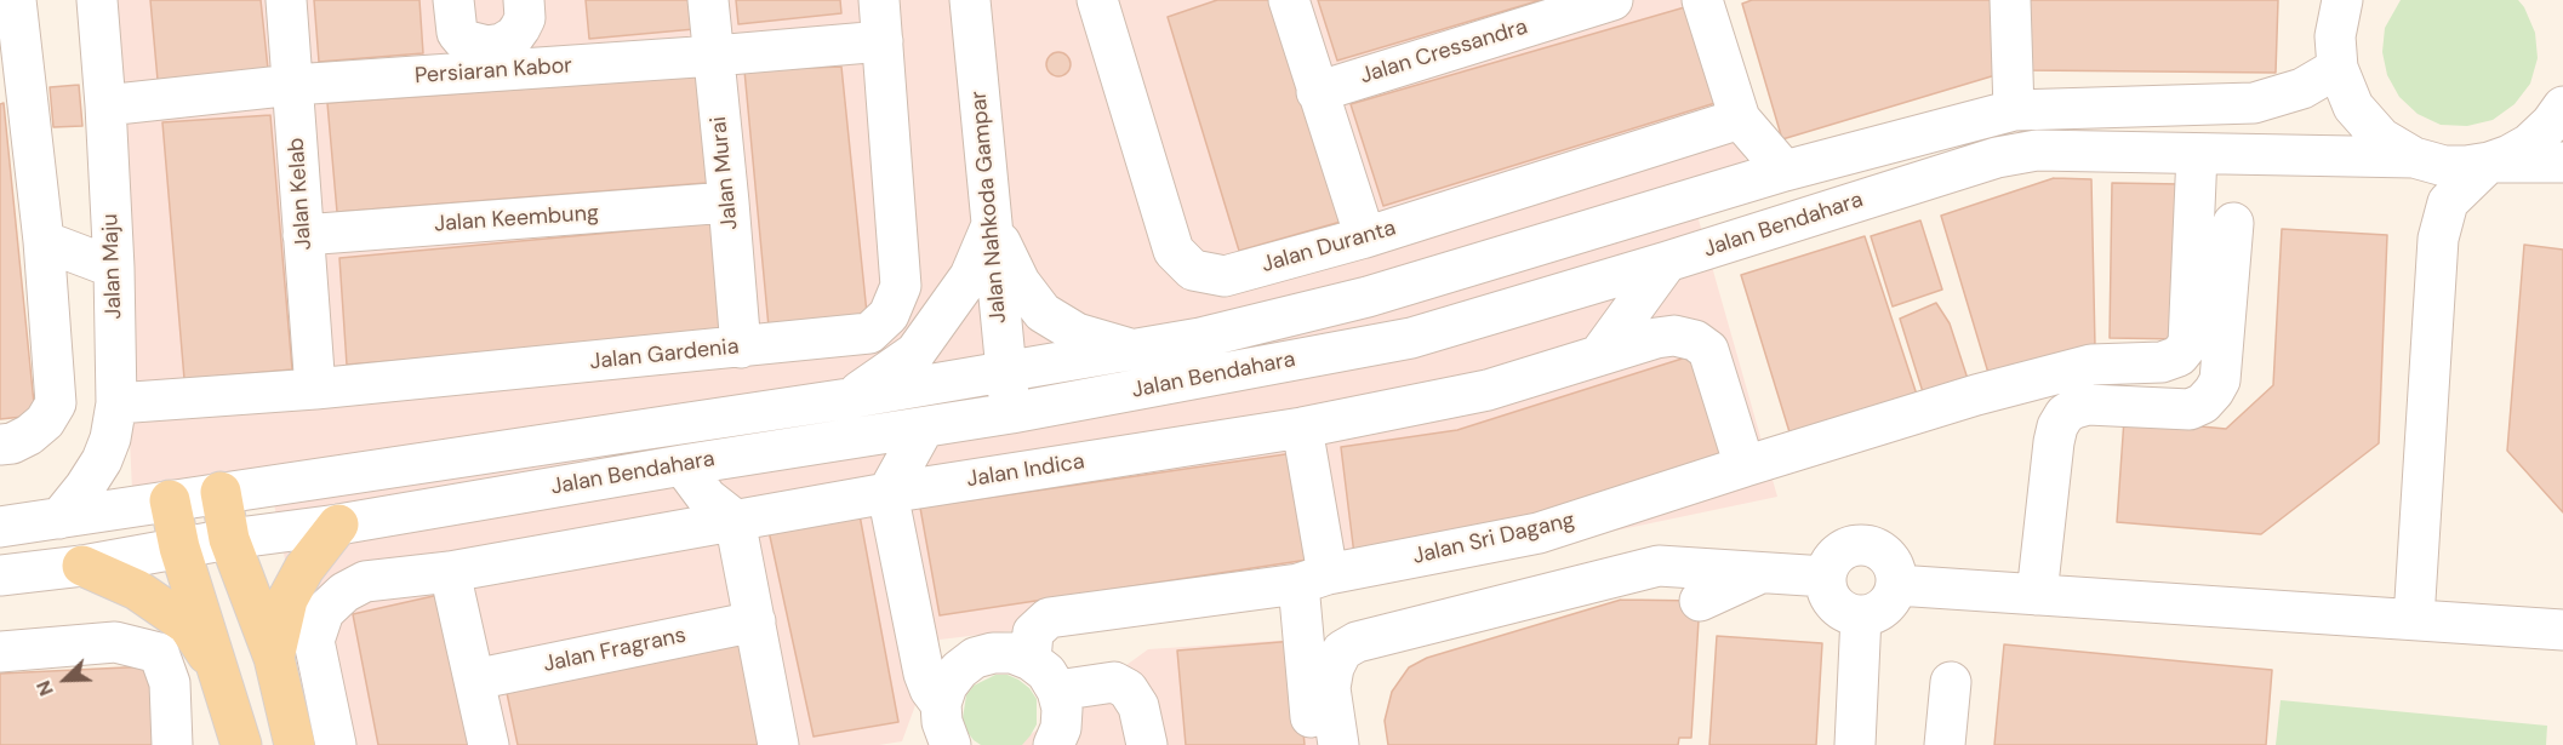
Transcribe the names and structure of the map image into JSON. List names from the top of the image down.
{
  "streets": {
    "street": [
      "Jalan Cressandra",
      "Persiaran Kabor",
      "Jalan Murai",
      "Jalan Kelab",
      "Jalan Nahkoda Gampar",
      "Jalan Keembung",
      "Jalan Bendahara",
      "Jalan Duranta",
      "Jalan Maju",
      "Jalan Gardenia",
      "Jalan Indica",
      "Jalan Sri Dagang",
      "Jalan Fragrans"
    ]
  },
  "crossings": [
    ["Persiaran Kabor", "Jalan Murai"],
    ["Persiaran Kabor", "Jalan Kelab"],
    ["Persiaran Kabor", "Jalan Maju"],
    ["Persiaran Kabor", "Jalan Gardenia"],
    ["Jalan Murai", "Jalan Keembung"],
    ["Jalan Murai", "Jalan Gardenia"],
    ["Jalan Kelab", "Jalan Keembung"],
    ["Jalan Kelab", "Jalan Gardenia"],
    ["Jalan Nahkoda Gampar", "Jalan Bendahara"],
    ["Jalan Bendahara", "Jalan Maju"],
    ["Jalan Bendahara", "Jalan Sri Dagang"],
    ["Jalan Maju", "Jalan Gardenia"]
  ],
  "north": "bottom left"
}
